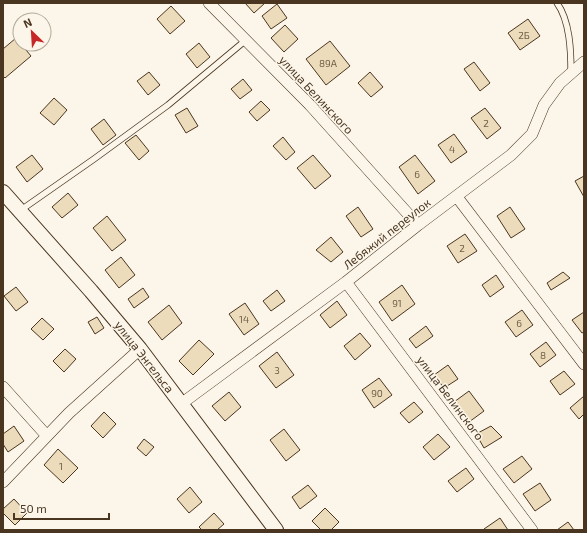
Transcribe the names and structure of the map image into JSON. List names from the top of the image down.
{
  "streets": {
    "street": ["улица Белинского", "Лебяжий переулок", "улица Энгельса"]
  },
  "crossings": [
    ["улица Белинского", "Лебяжий переулок"],
    ["Лебяжий переулок", "улица Энгельса"]
  ],
  "house_numbers": [
    "2Б",
    "89А",
    "2",
    "4",
    "6",
    "2",
    "91",
    "14",
    "6",
    "8",
    "3",
    "90",
    "1"
  ],
  "scale_bar": "50 m",
  "north": "top left"
}
